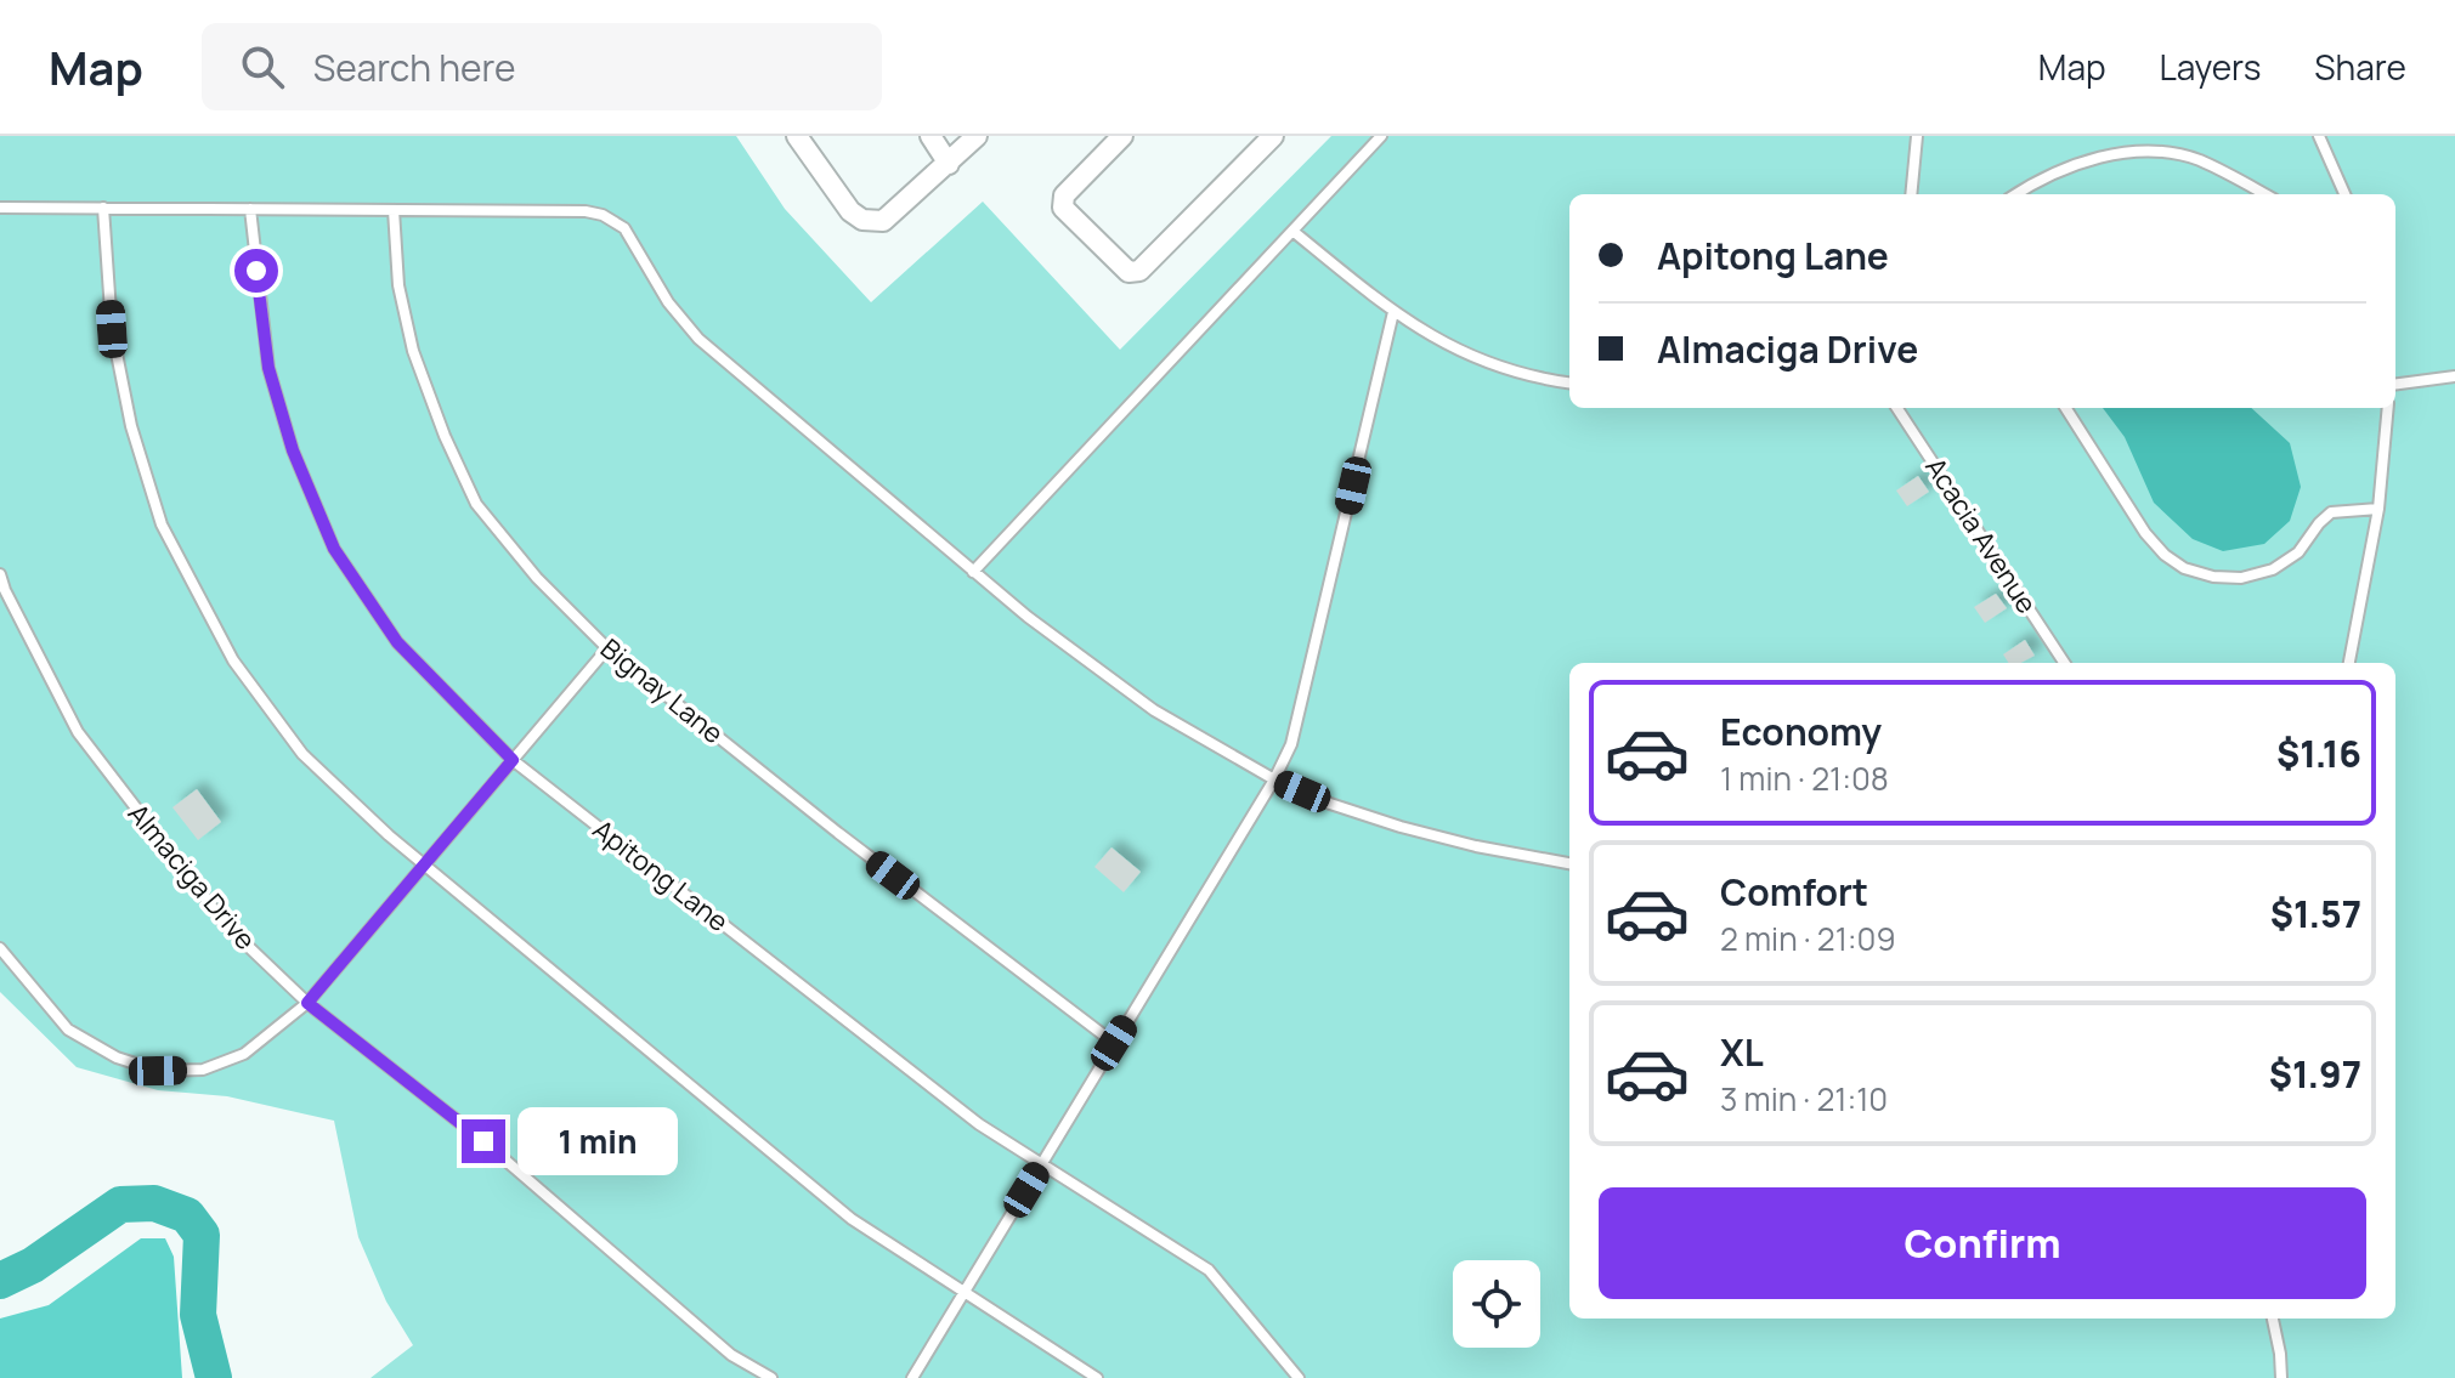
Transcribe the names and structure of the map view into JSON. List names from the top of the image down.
{
  "streets": {
    "lane": [
      "Acacia Avenue",
      "Bignay Lane",
      "Apitong Lane",
      "Almaciga Drive"
    ]
  },
  "page": {
    "header": "Map",
    "search": "Search here",
    "nav": ["Map", "Layers", "Share"],
    "banner": ["Apitong Lane", "Almaciga Drive"],
    "list": [
      {
        "name": "Economy",
        "note": "1 min · 21:08",
        "value": "$1.16"
      },
      {
        "name": "Comfort",
        "note": "2 min · 21:09",
        "value": "$1.57"
      },
      {
        "name": "XL",
        "note": "3 min · 21:10",
        "value": "$1.97"
      }
    ],
    "bubble": "1 min",
    "buttons": "Confirm"
  }
}
